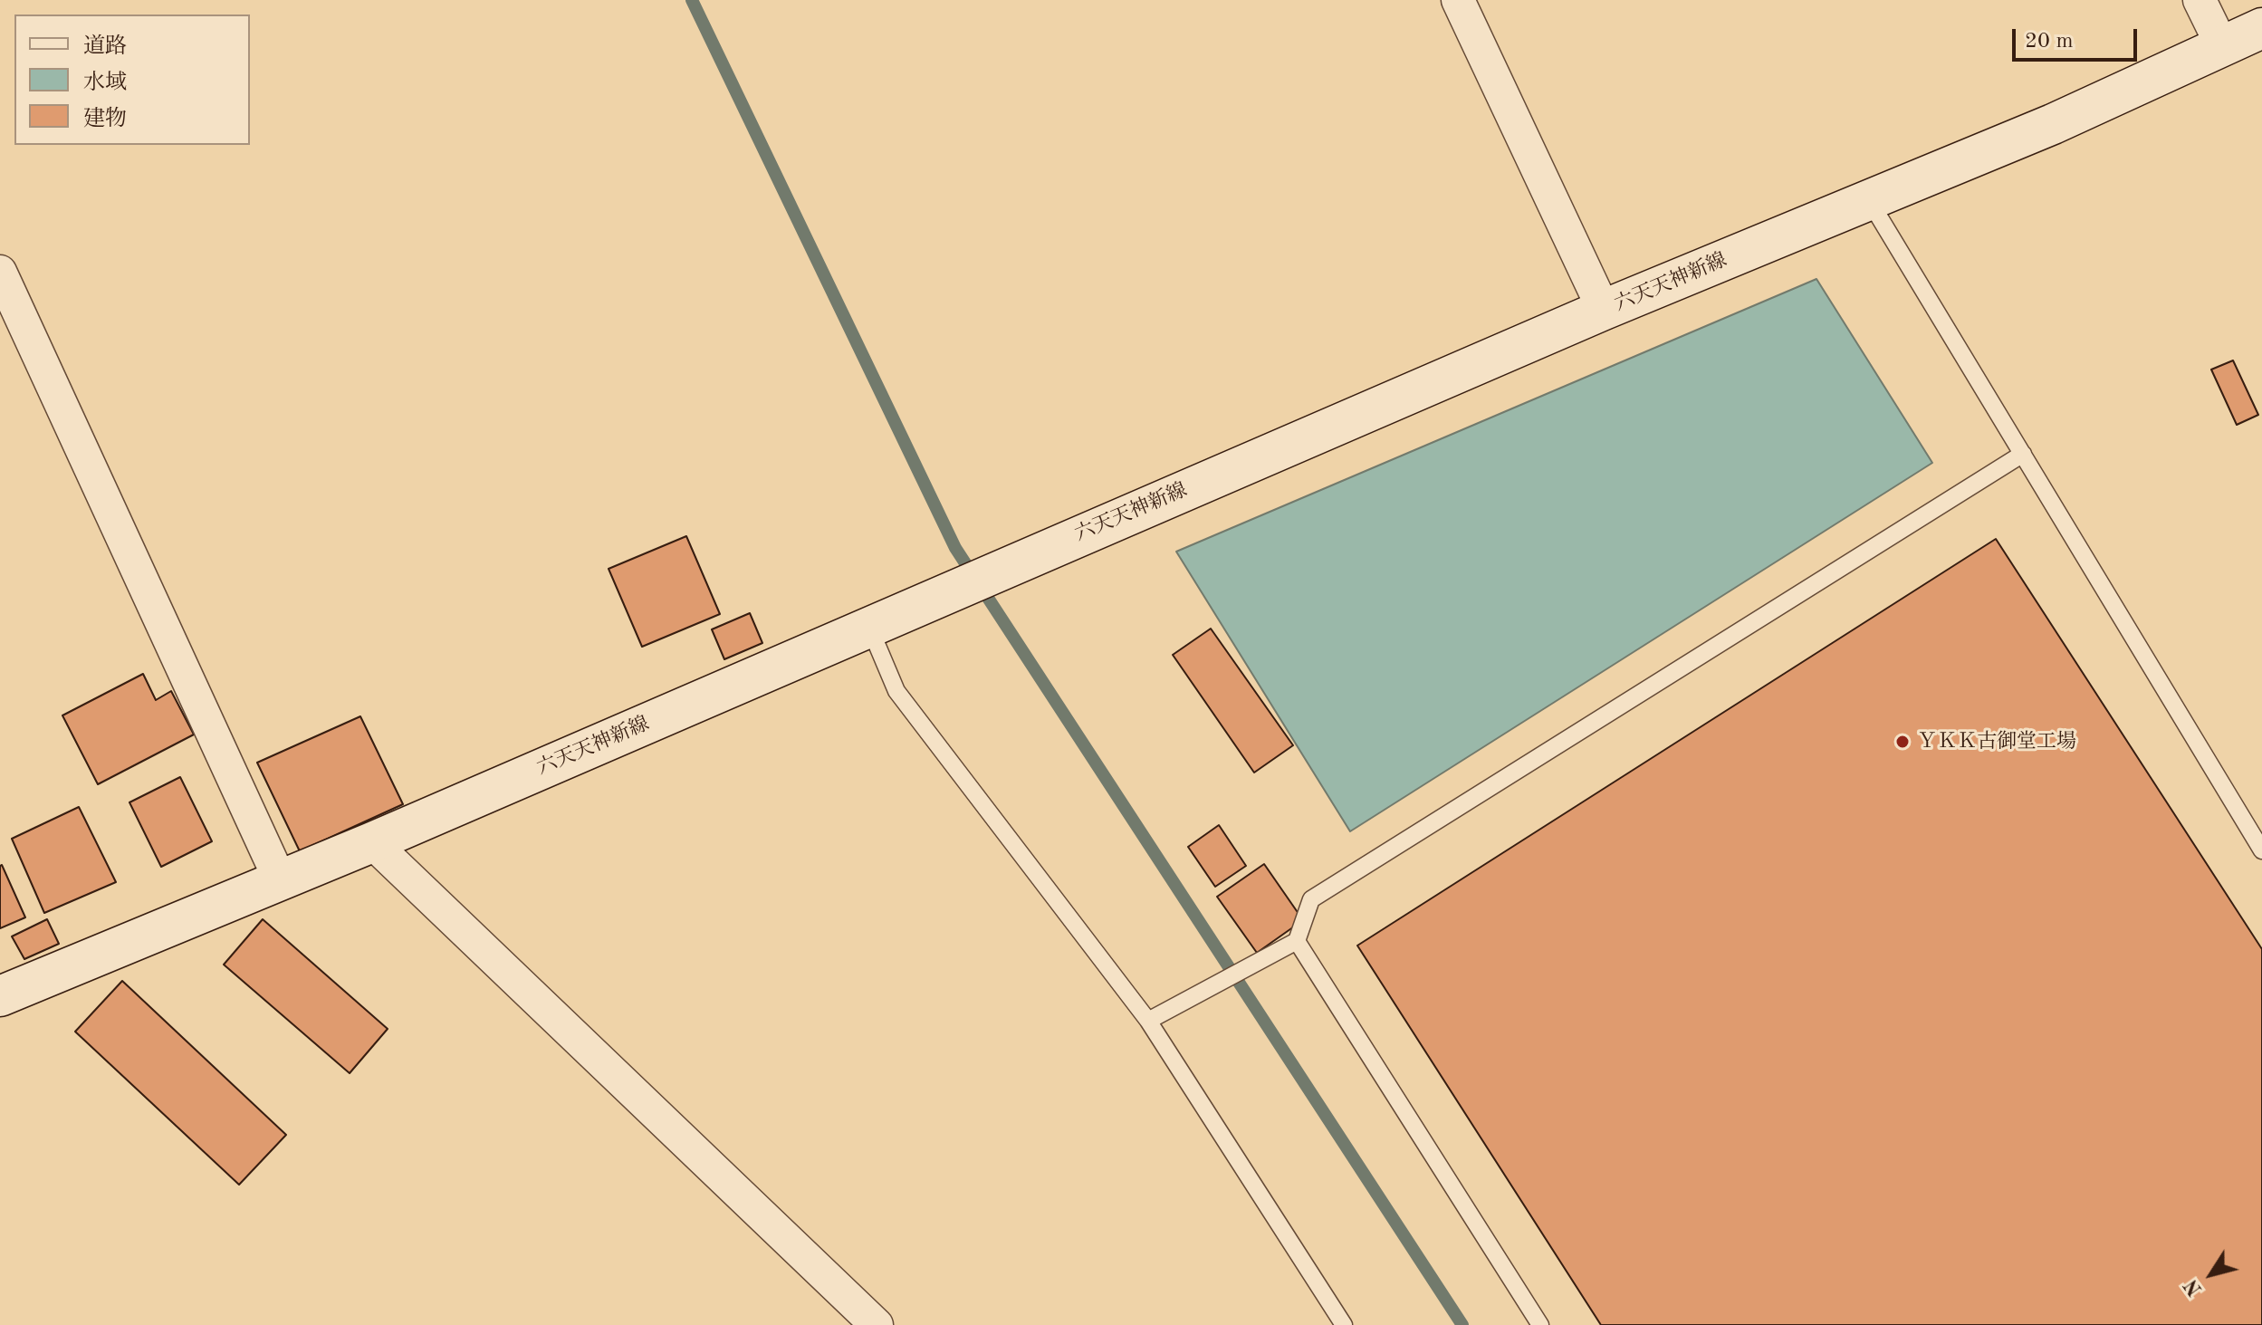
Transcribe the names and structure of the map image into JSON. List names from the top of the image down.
{
  "streets": {
    "main road": ["六天天神新線"]
  },
  "places": ["ＹＫＫ古御堂工場"],
  "legend": ["道路", "水域", "建物"],
  "scale_bar": "20 m",
  "north": "bottom left"
}
